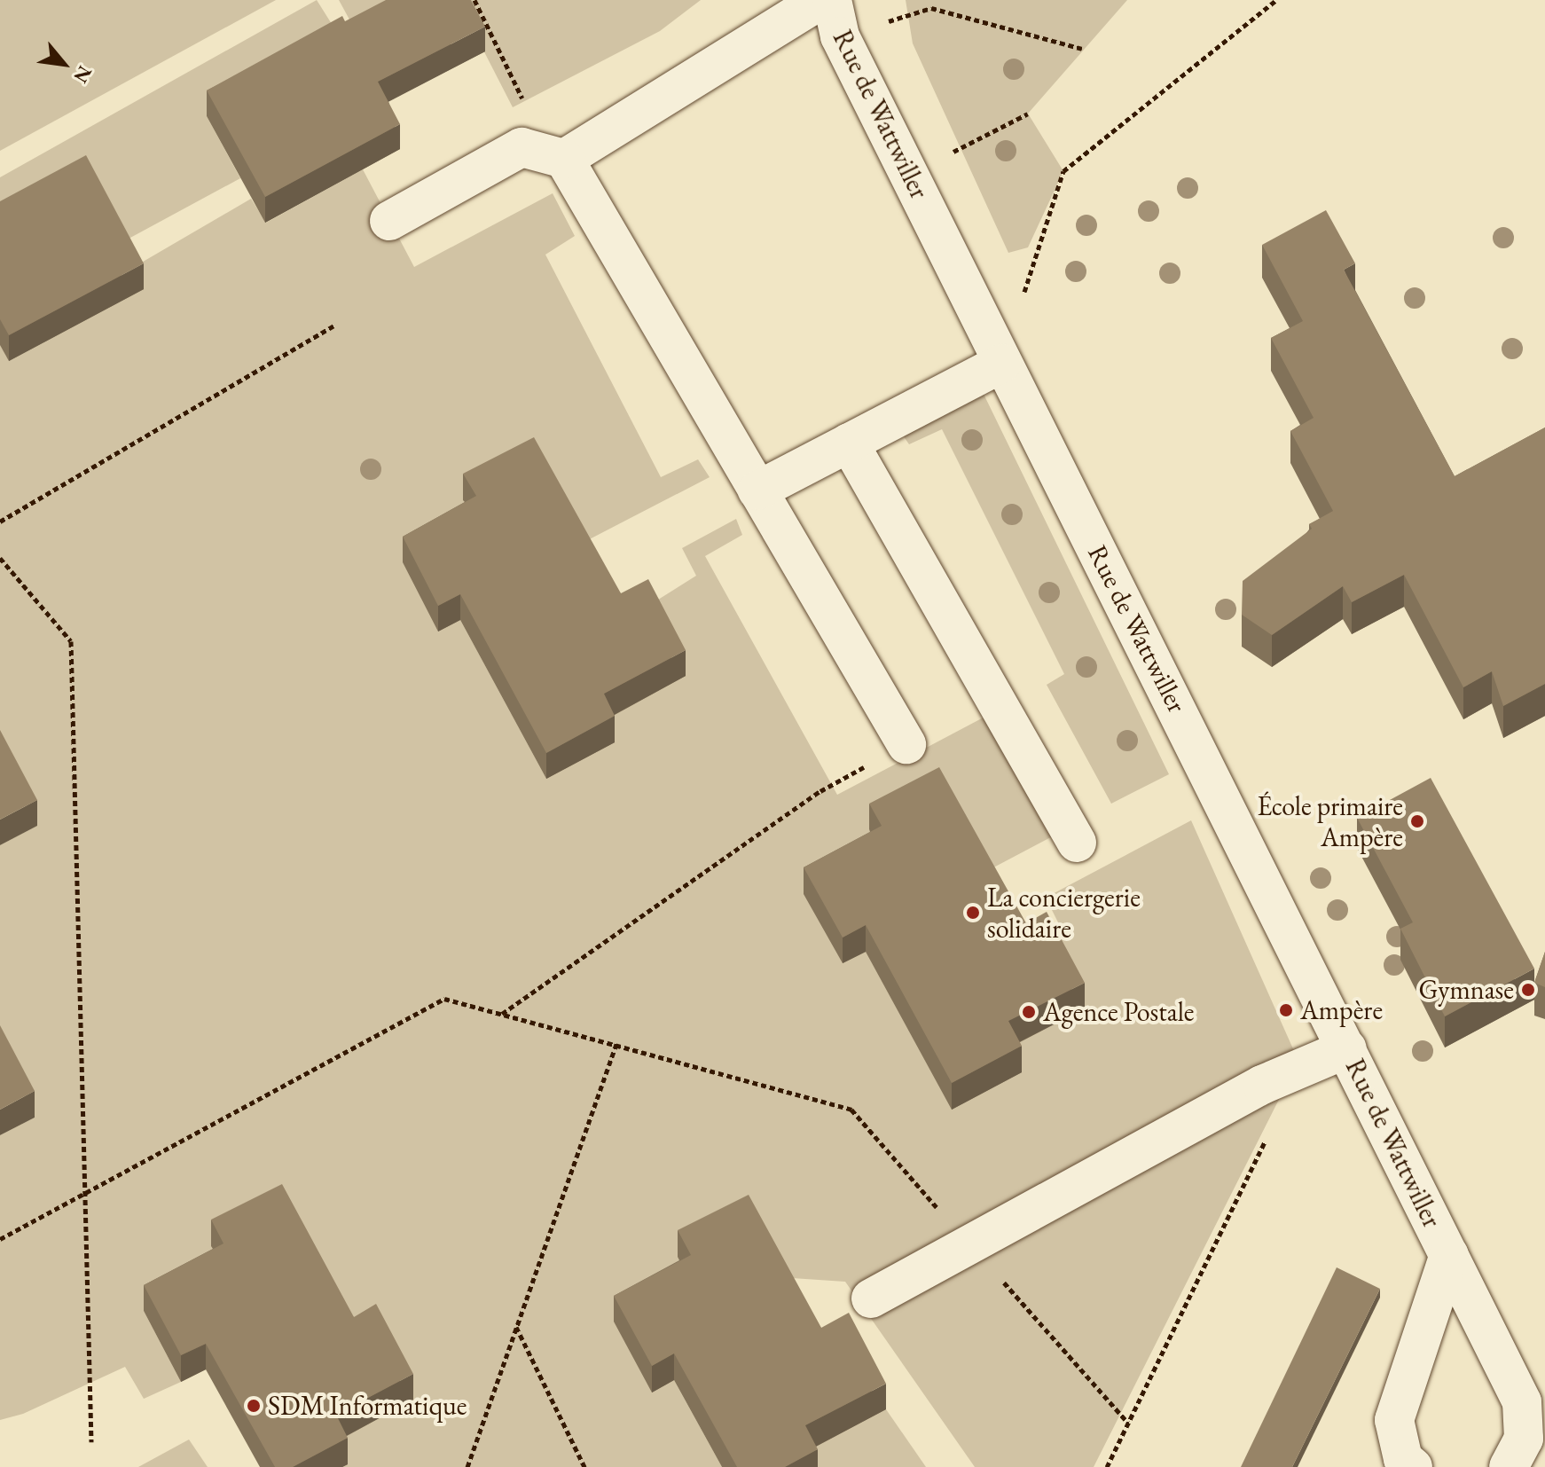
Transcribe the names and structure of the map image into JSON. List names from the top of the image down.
{
  "streets": {
    "street": ["Rue de Wattwiller"]
  },
  "places": [
    "École primaire Ampère",
    "La conciergerie solidaire",
    "Gymnase",
    "Ampère",
    "Agence Postale",
    "SDM Informatique"
  ],
  "north": "bottom right"
}
